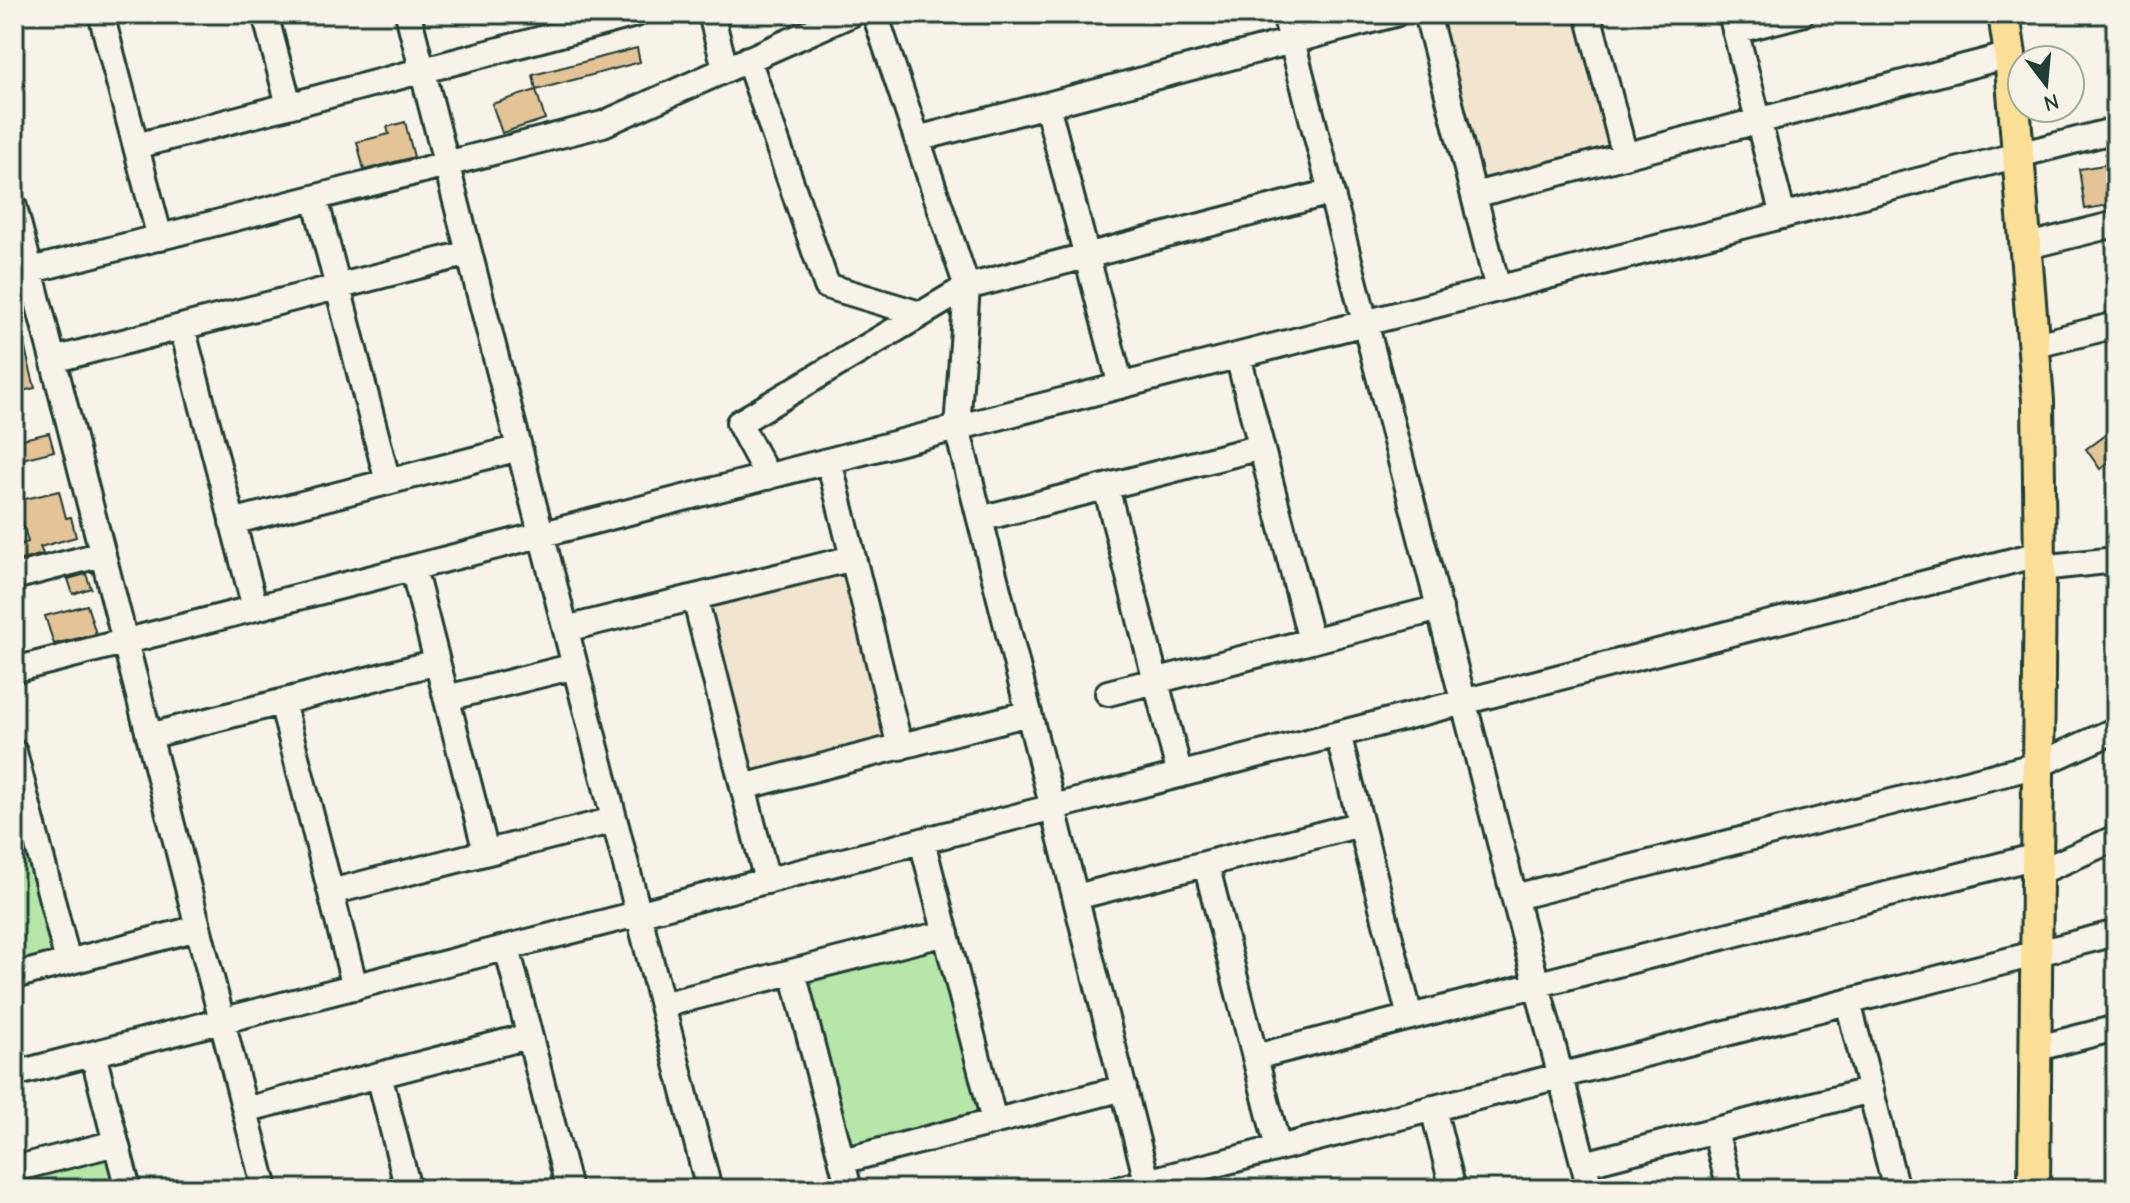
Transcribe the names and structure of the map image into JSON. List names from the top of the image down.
{
  "north": "bottom"
}
